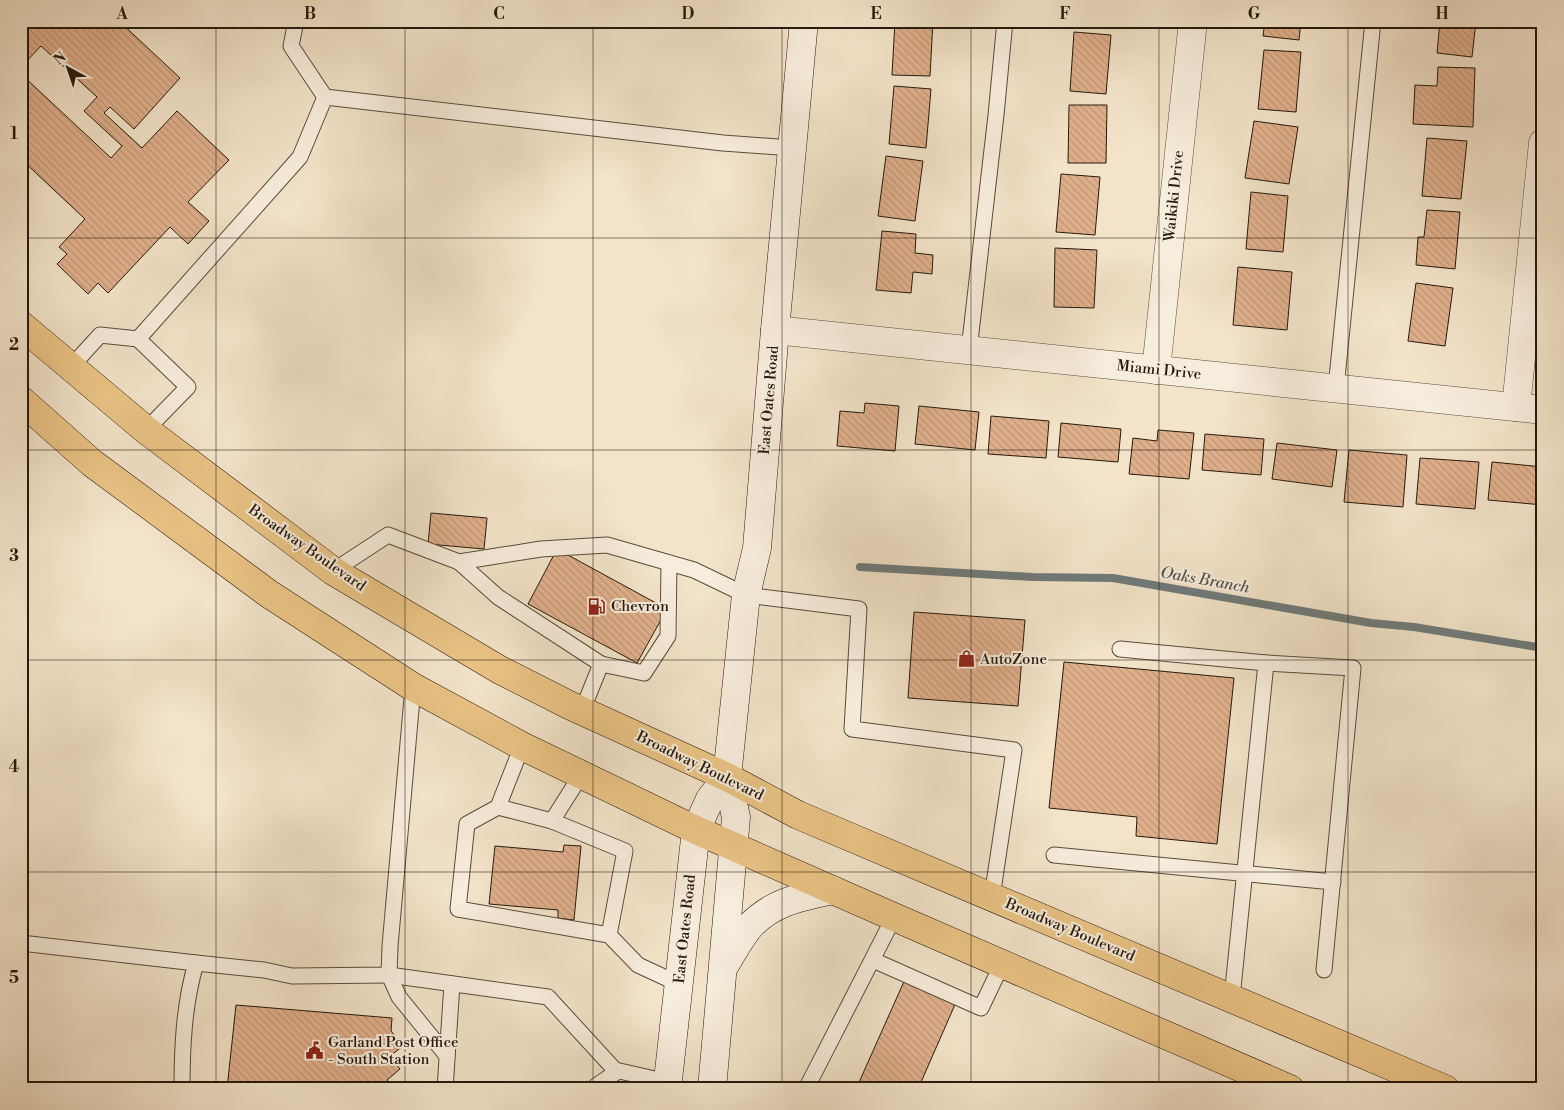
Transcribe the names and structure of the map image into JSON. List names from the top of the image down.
{
  "streets": {
    "main road": ["Broadway Boulevard"],
    "street": ["Waikiki Drive", "Miami Drive", "East Oates Road"]
  },
  "crossings": [
    ["Waikiki Drive", "Miami Drive"],
    ["Miami Drive", "East Oates Road"],
    ["East Oates Road", "Broadway Boulevard"]
  ],
  "water": ["Oaks Branch"],
  "places": {
    "fuel station": ["Chevron"],
    "shop": ["AutoZone"],
    "public building": ["Garland Post Office - South Station"]
  },
  "north": "top left",
  "grid": {
    "columns": [
      "A",
      "B",
      "C",
      "D",
      "E",
      "F",
      "G",
      "H"
    ],
    "rows": [
      "1",
      "2",
      "3",
      "4",
      "5"
    ]
  }
}
